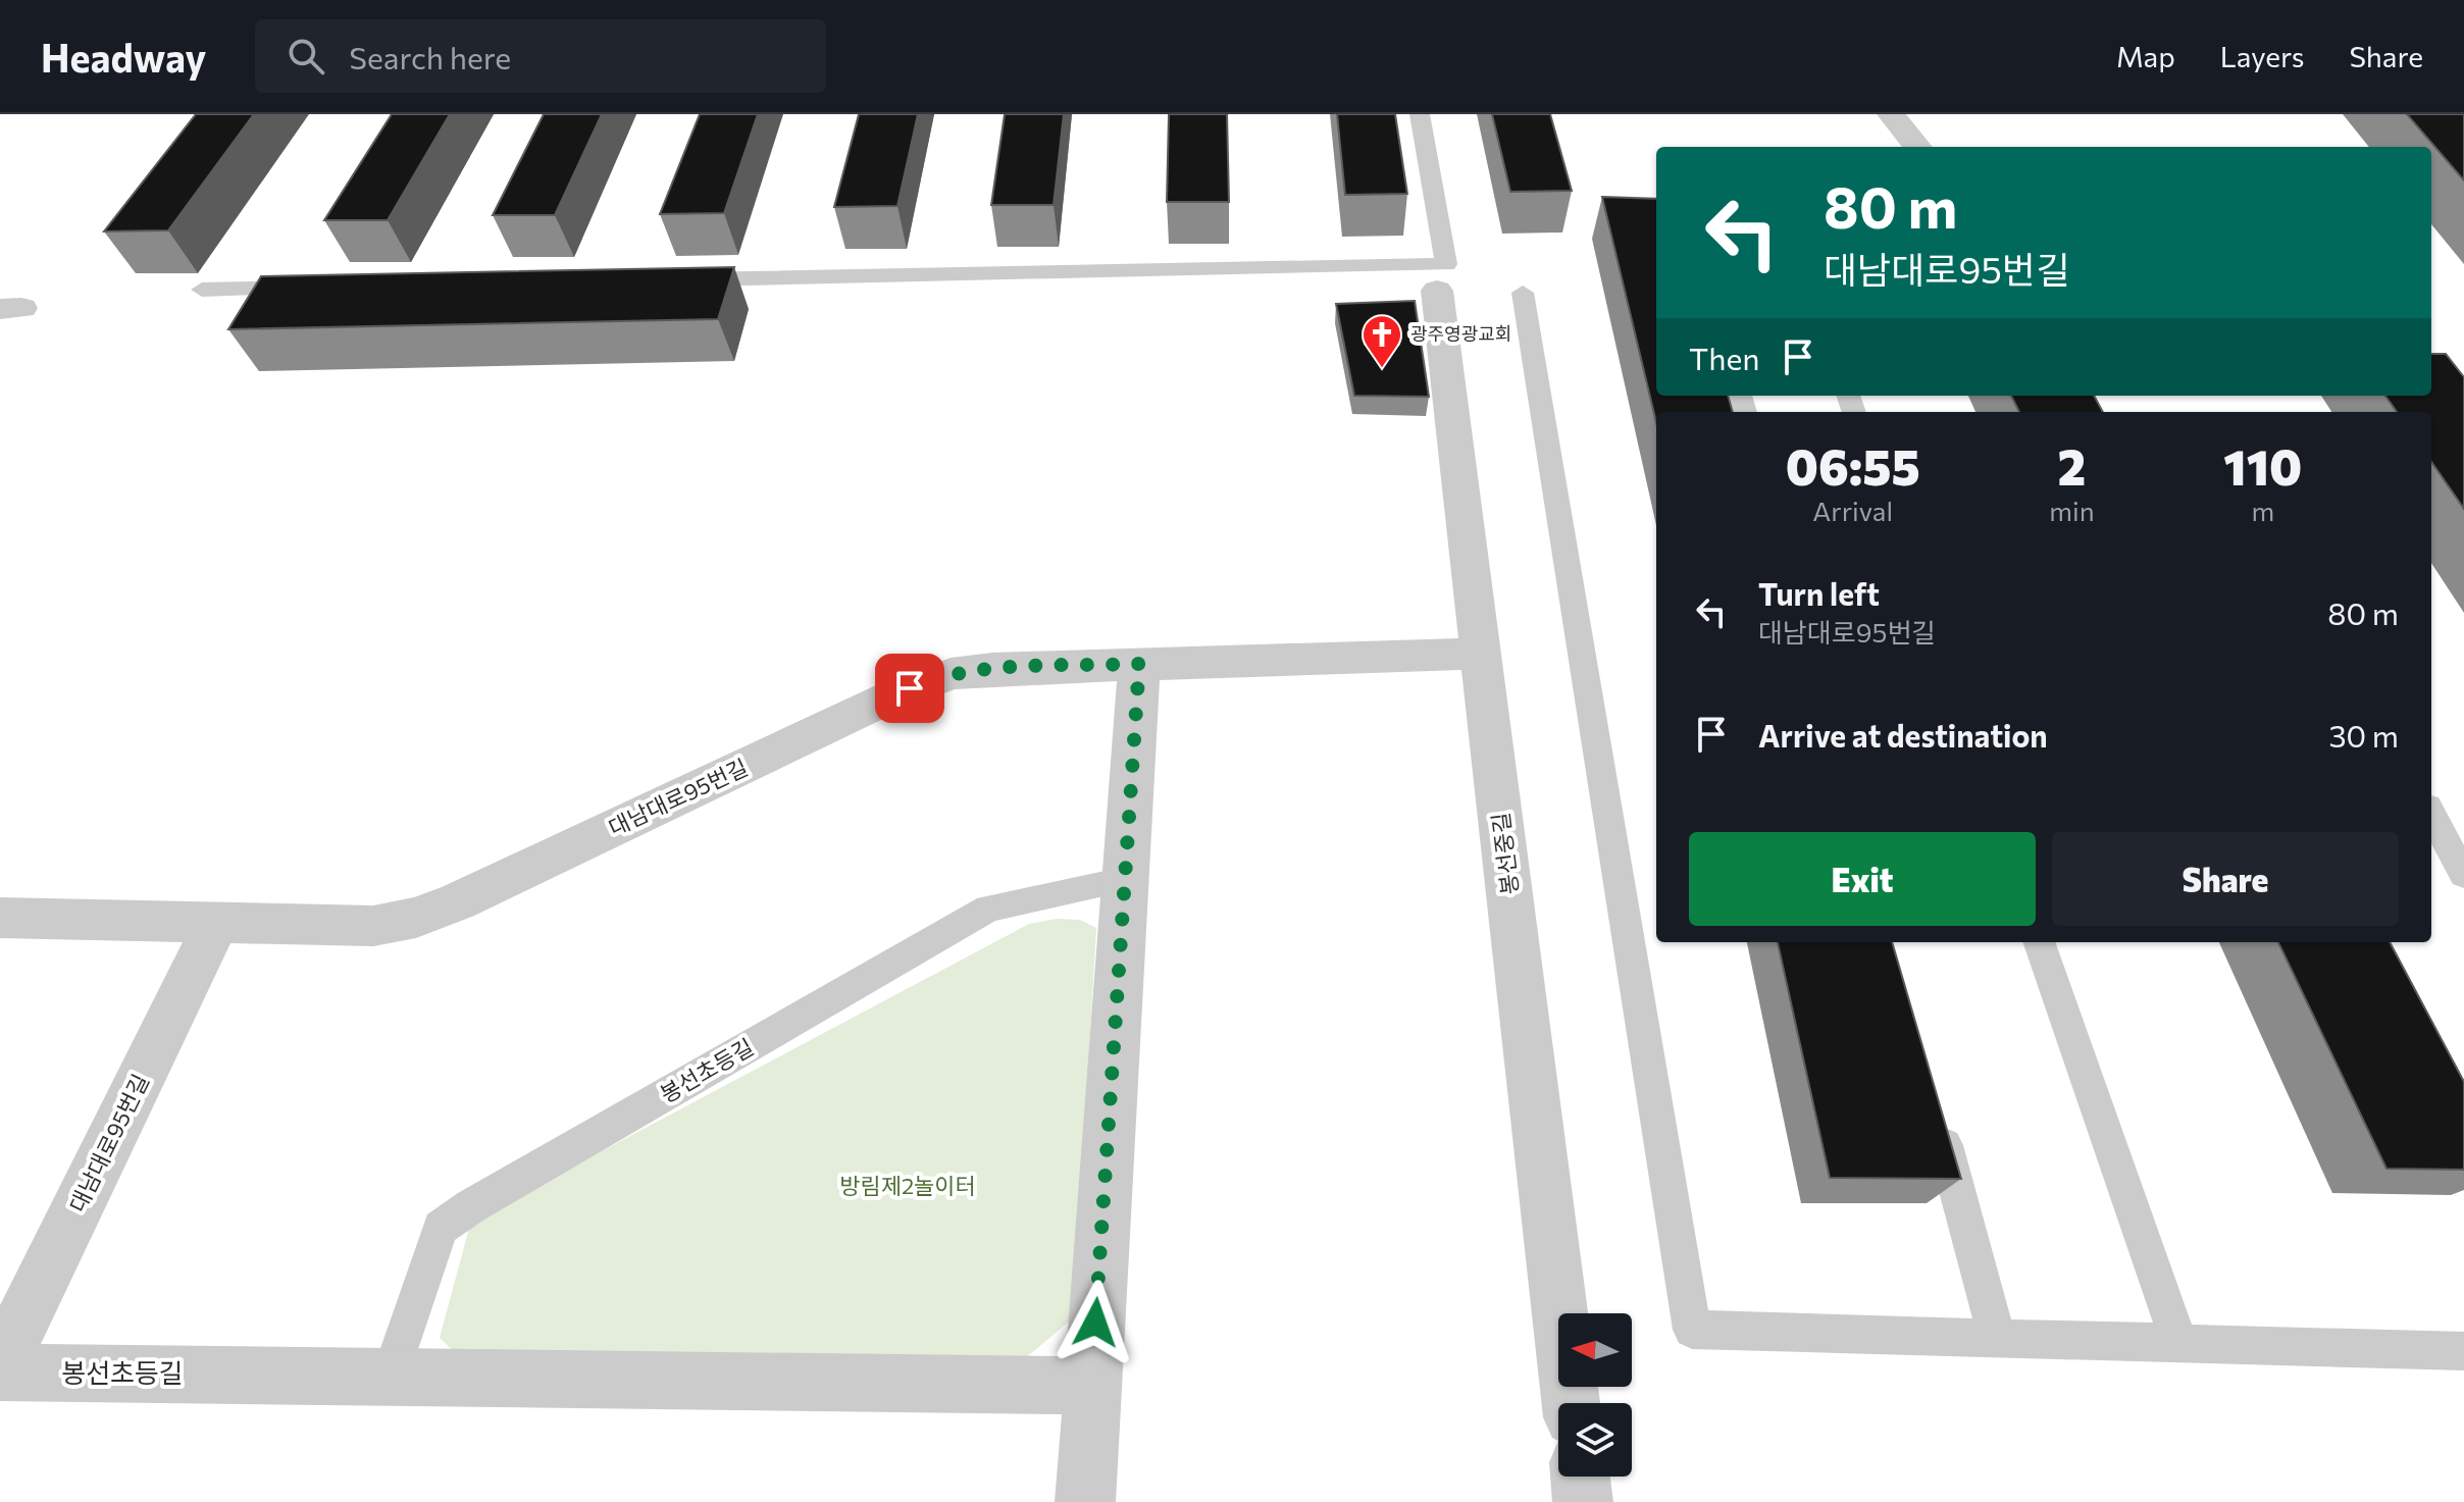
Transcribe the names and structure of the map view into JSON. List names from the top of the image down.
{
  "streets": {
    "street": ["대남대로95번길", "봉선중길", "봉선초등길"]
  },
  "crossings": [
    ["대남대로95번길", "봉선중길"]
  ],
  "parks": ["방림제2놀이터"],
  "places": {
    "church": ["광주영광교회"]
  },
  "north": "left",
  "page": {
    "header": "Headway",
    "search": "Search here",
    "nav": ["Map", "Layers", "Share"],
    "turn": ["80 m", "대남대로95번길"],
    "then": "Then",
    "eta": [
      "06:55",
      "Arrival",
      "2",
      "min",
      "110",
      "m"
    ],
    "list": [
      {
        "name": "Turn left",
        "note": "대남대로95번길",
        "value": "80 m"
      },
      {
        "name": "Arrive at destination",
        "value": "30 m"
      }
    ],
    "buttons": ["Exit", "Share"]
  }
}
